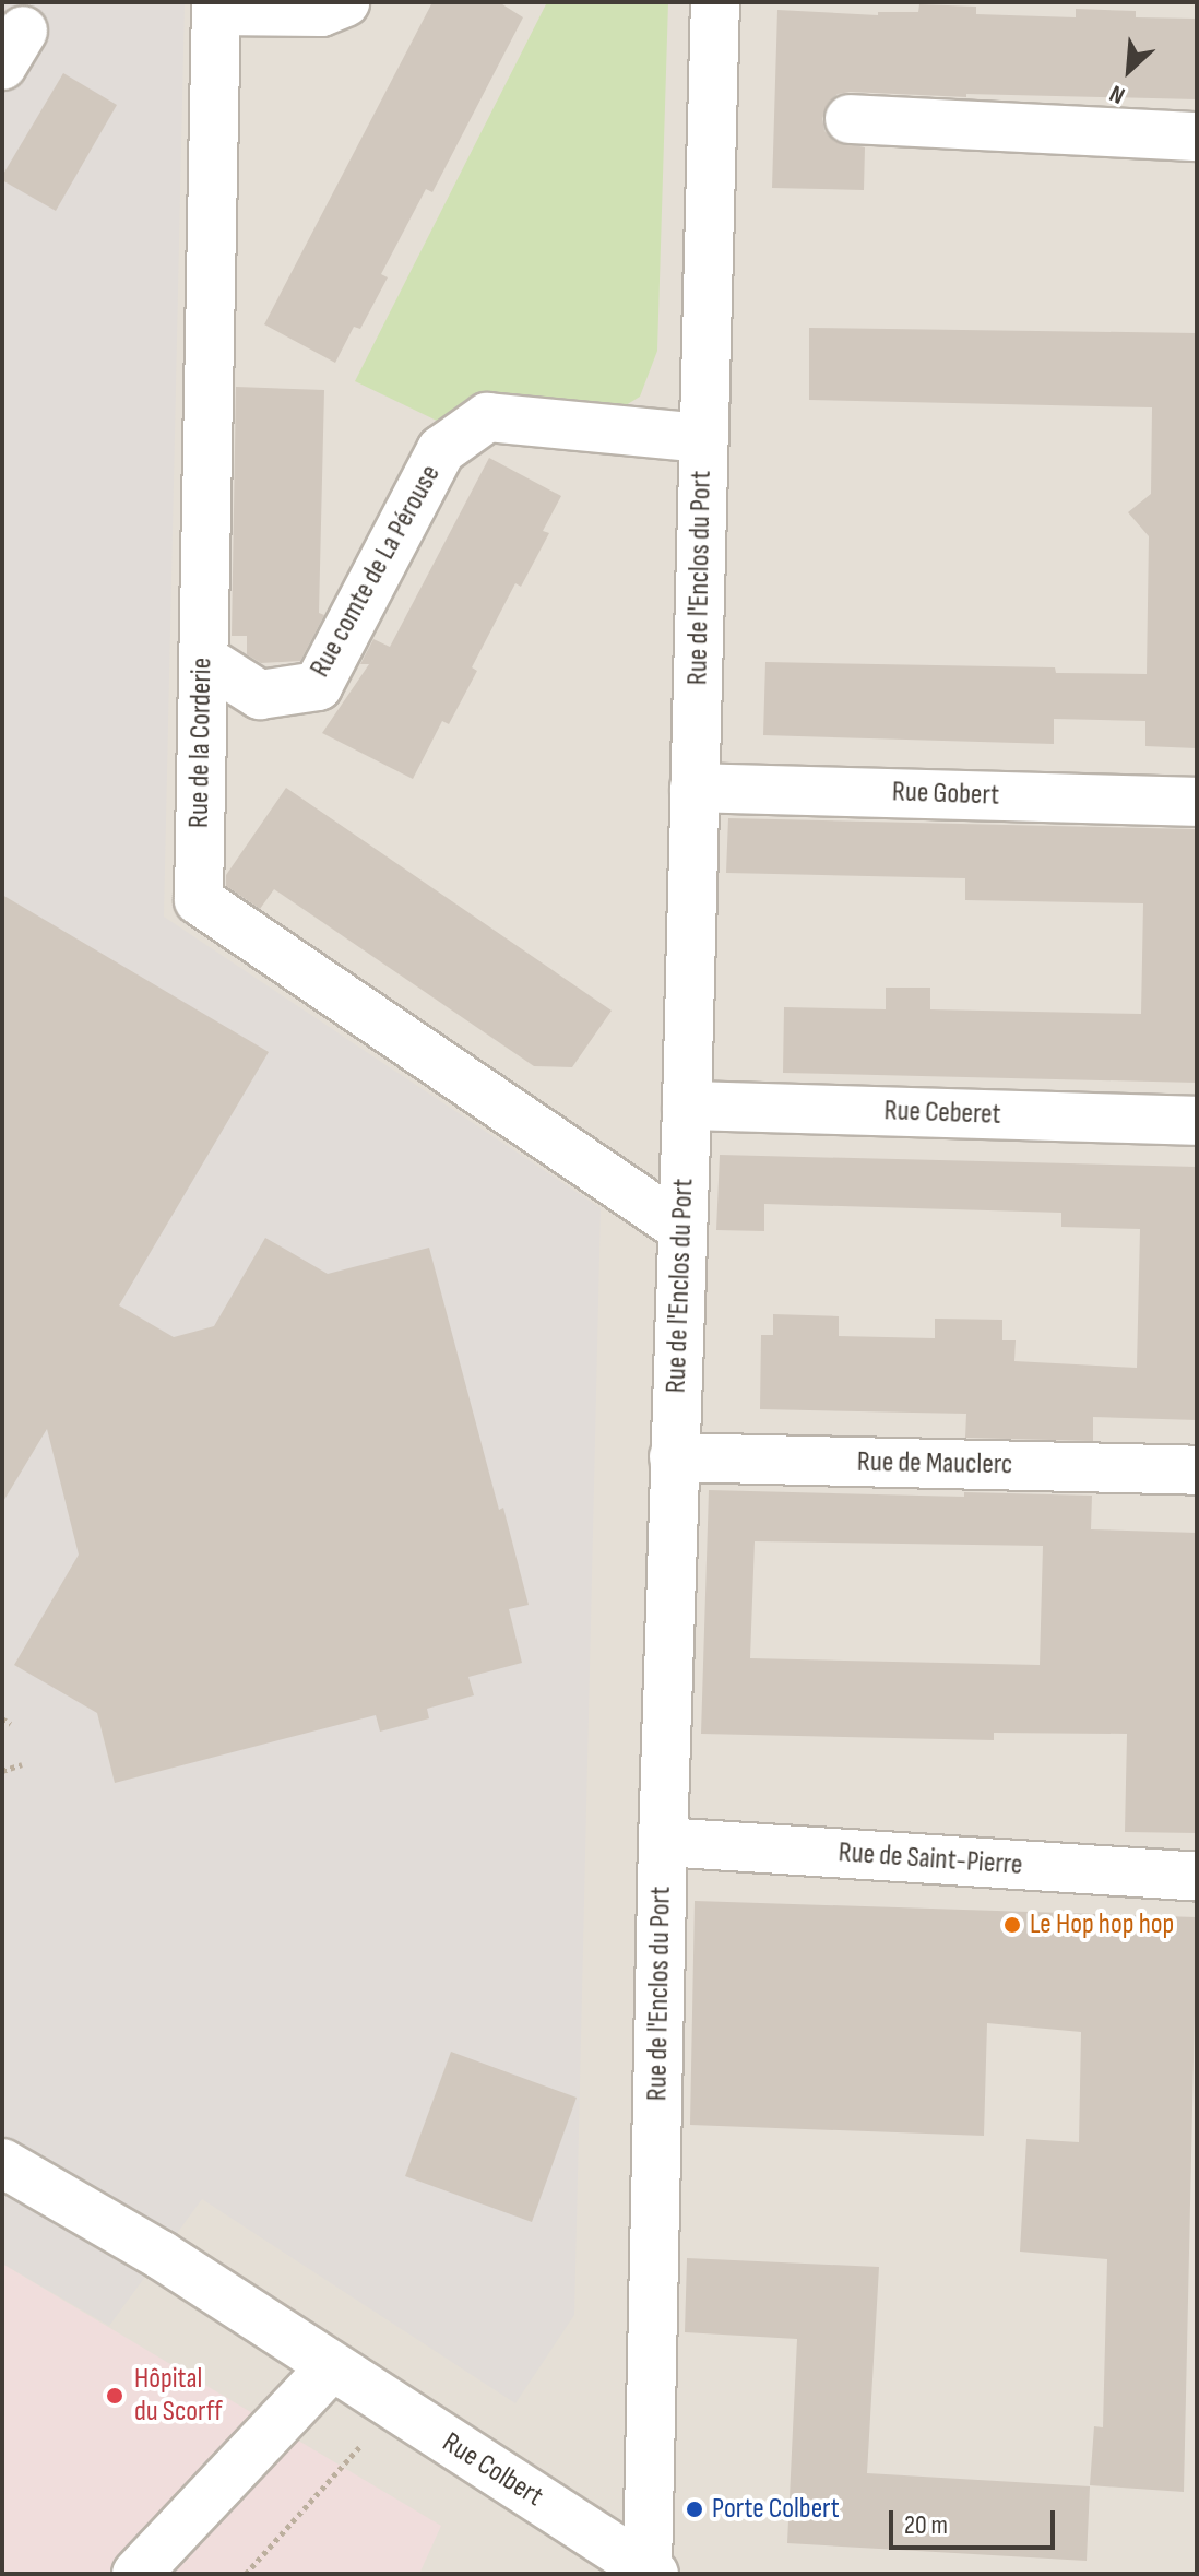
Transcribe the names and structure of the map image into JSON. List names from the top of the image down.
{
  "streets": {
    "street": [
      "Rue comte de La Pérouse",
      "Rue de l'Enclos du Port",
      "Rue de la Corderie",
      "Rue Gobert",
      "Rue Ceberet",
      "Rue de Mauclerc",
      "Rue de Saint-Pierre",
      "Rue Colbert"
    ]
  },
  "crossings": [
    ["Rue comte de La Pérouse", "Rue de l'Enclos du Port"],
    ["Rue comte de La Pérouse", "Rue de la Corderie"],
    ["Rue de l'Enclos du Port", "Rue de la Corderie"],
    ["Rue de l'Enclos du Port", "Rue Gobert"],
    ["Rue de l'Enclos du Port", "Rue Ceberet"],
    ["Rue de l'Enclos du Port", "Rue de Mauclerc"],
    ["Rue de l'Enclos du Port", "Rue de Saint-Pierre"],
    ["Rue de l'Enclos du Port", "Rue Colbert"]
  ],
  "places": ["Le Hop hop hop", "Hôpital du Scorff", "Porte Colbert"],
  "scale_bar": "20 m",
  "north": "bottom left"
}
